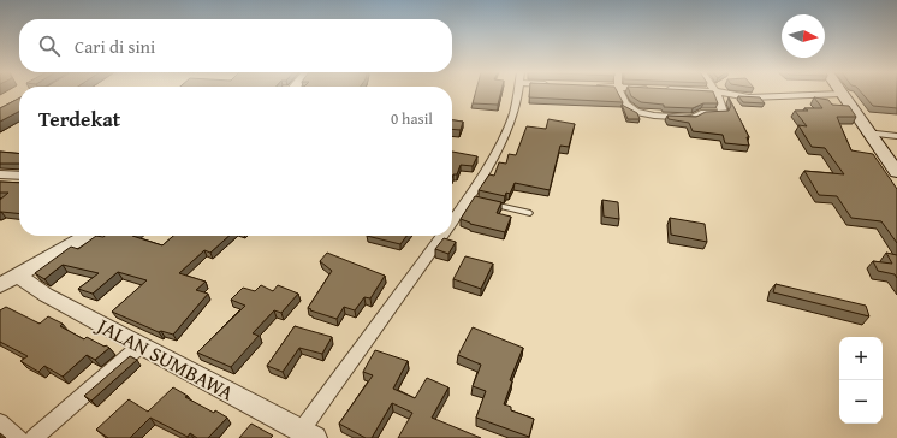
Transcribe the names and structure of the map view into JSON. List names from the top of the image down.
{
  "streets": {
    "street": ["JALAN SUMBAWA"]
  },
  "north": "right",
  "page": {
    "search": "Cari di sini",
    "heading": ["Terdekat", "0 hasil"],
    "map_buttons": ["+", "−"]
  }
}
